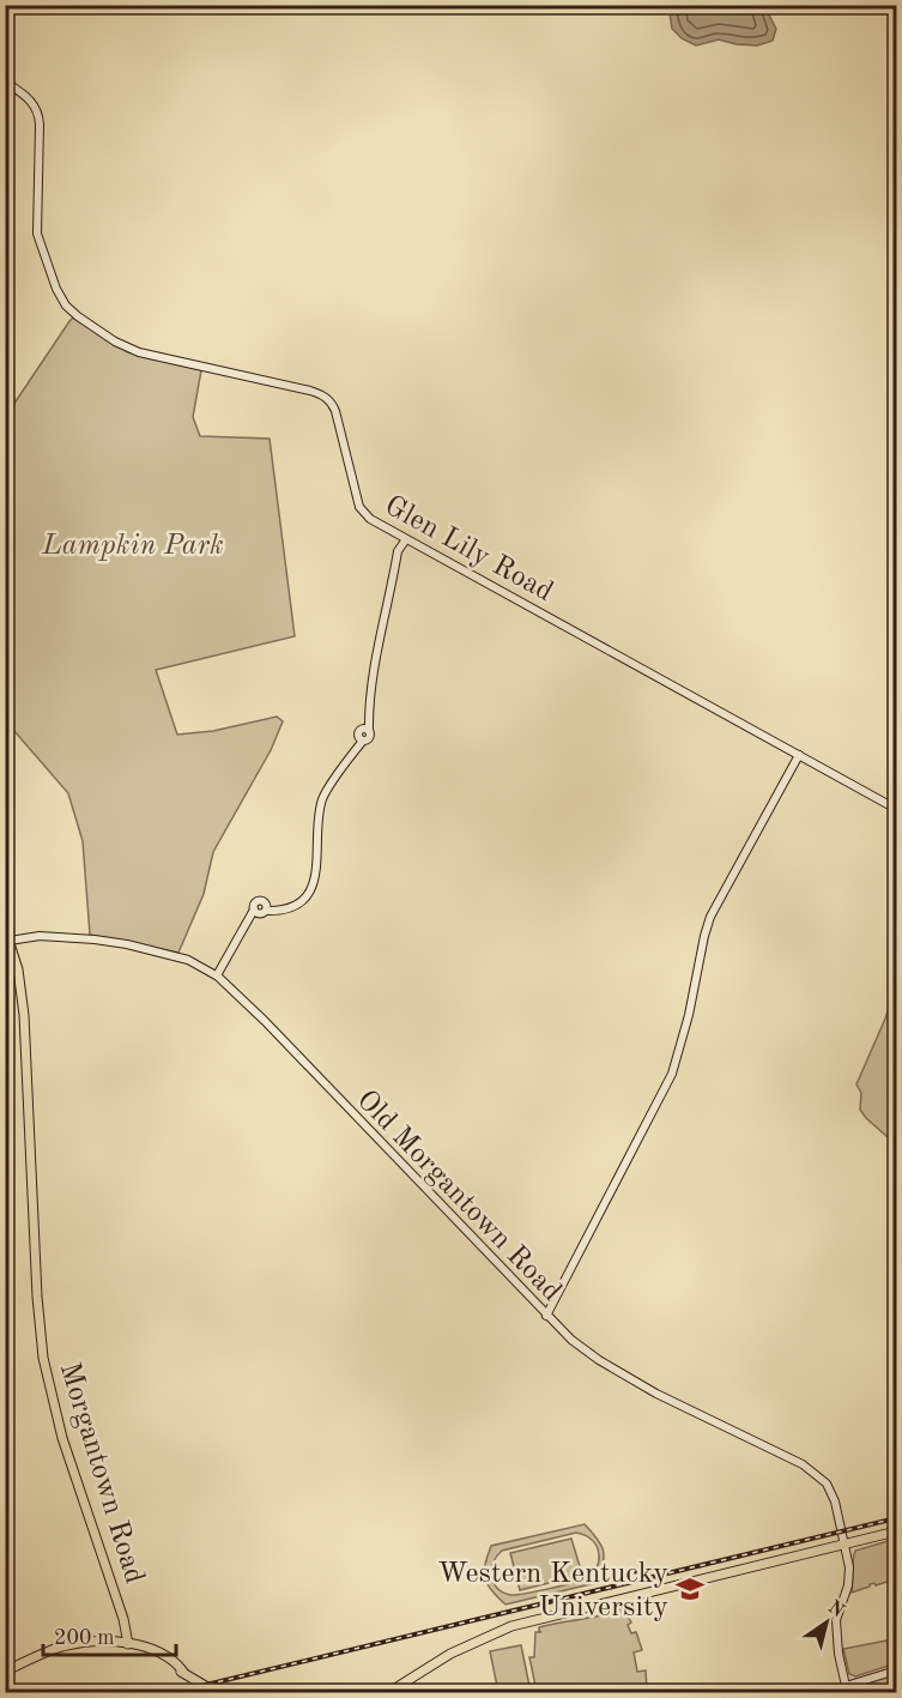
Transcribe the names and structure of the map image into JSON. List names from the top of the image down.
{
  "streets": {
    "main road": ["Morgantown Road"],
    "street": ["Glen Lily Road", "Old Morgantown Road"]
  },
  "crossings": [
    ["Old Morgantown Road", "Morgantown Road"]
  ],
  "parks": ["Lampkin Park"],
  "places": {
    "school or university": ["Western Kentucky University"]
  },
  "scale_bar": "200 m",
  "north": "top right"
}
